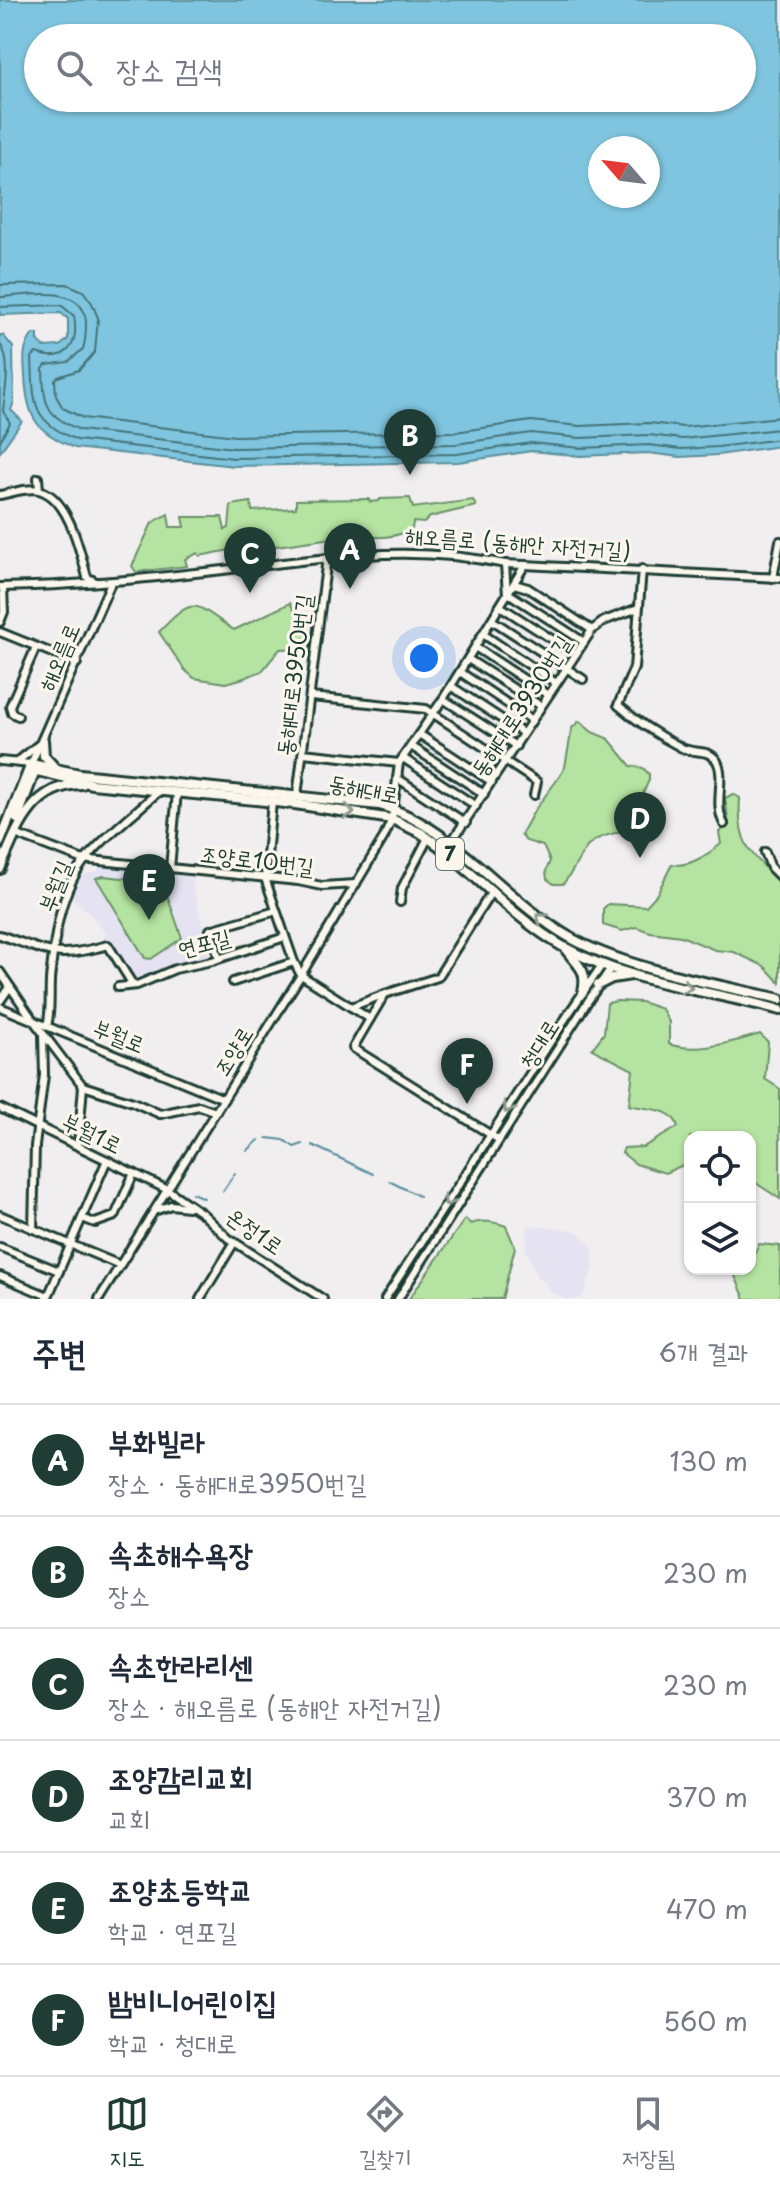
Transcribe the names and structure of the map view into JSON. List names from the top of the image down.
{
  "streets": {
    "main road": ["동해대로", "7"],
    "street": [
      "해오름로 (동해안 자전거길)",
      "해오름로",
      "동해대로3950번길",
      "동해대로3930번길",
      "조양로10번길",
      "부월길",
      "연포길",
      "부월로",
      "청대로",
      "조양로",
      "부월1로",
      "온정1로"
    ]
  },
  "crossings": [
    ["해오름로 (동해안 자전거길)", "해오름로"],
    ["해오름로 (동해안 자전거길)", "동해대로3950번길"],
    ["해오름로", "동해대로"],
    ["동해대로3950번길", "동해대로"],
    ["동해대로3930번길", "동해대로"],
    ["동해대로", "조양로10번길"],
    ["동해대로", "부월길"],
    ["동해대로", "청대로"],
    ["동해대로", "조양로"],
    ["조양로10번길", "부월길"],
    ["조양로10번길", "조양로"],
    ["부월길", "부월로"],
    ["부월로", "조양로"],
    ["조양로", "부월1로"],
    ["조양로", "온정1로"],
    ["부월1로", "온정1로"]
  ],
  "north": "top left",
  "page": {
    "search": "장소 검색",
    "pins": [
      "B",
      "A",
      "C",
      "D",
      "E",
      "F"
    ],
    "heading": ["주변", "6개 결과"],
    "list": [
      {
        "mark": "A",
        "name": "부화빌라",
        "note": "장소 · 동해대로3950번길",
        "value": "130 m"
      },
      {
        "mark": "B",
        "name": "속초해수욕장",
        "note": "장소",
        "value": "230 m"
      },
      {
        "mark": "C",
        "name": "속초한라리센",
        "note": "장소 · 해오름로 (동해안 자전거길)",
        "value": "230 m"
      },
      {
        "mark": "D",
        "name": "조양감리교회",
        "note": "교회",
        "value": "370 m"
      },
      {
        "mark": "E",
        "name": "조양초등학교",
        "note": "학교 · 연포길",
        "value": "470 m"
      },
      {
        "mark": "F",
        "name": "밤비니어린이집",
        "note": "학교 · 청대로",
        "value": "560 m"
      }
    ],
    "nav": ["지도", "길찾기", "저장됨"]
  }
}
